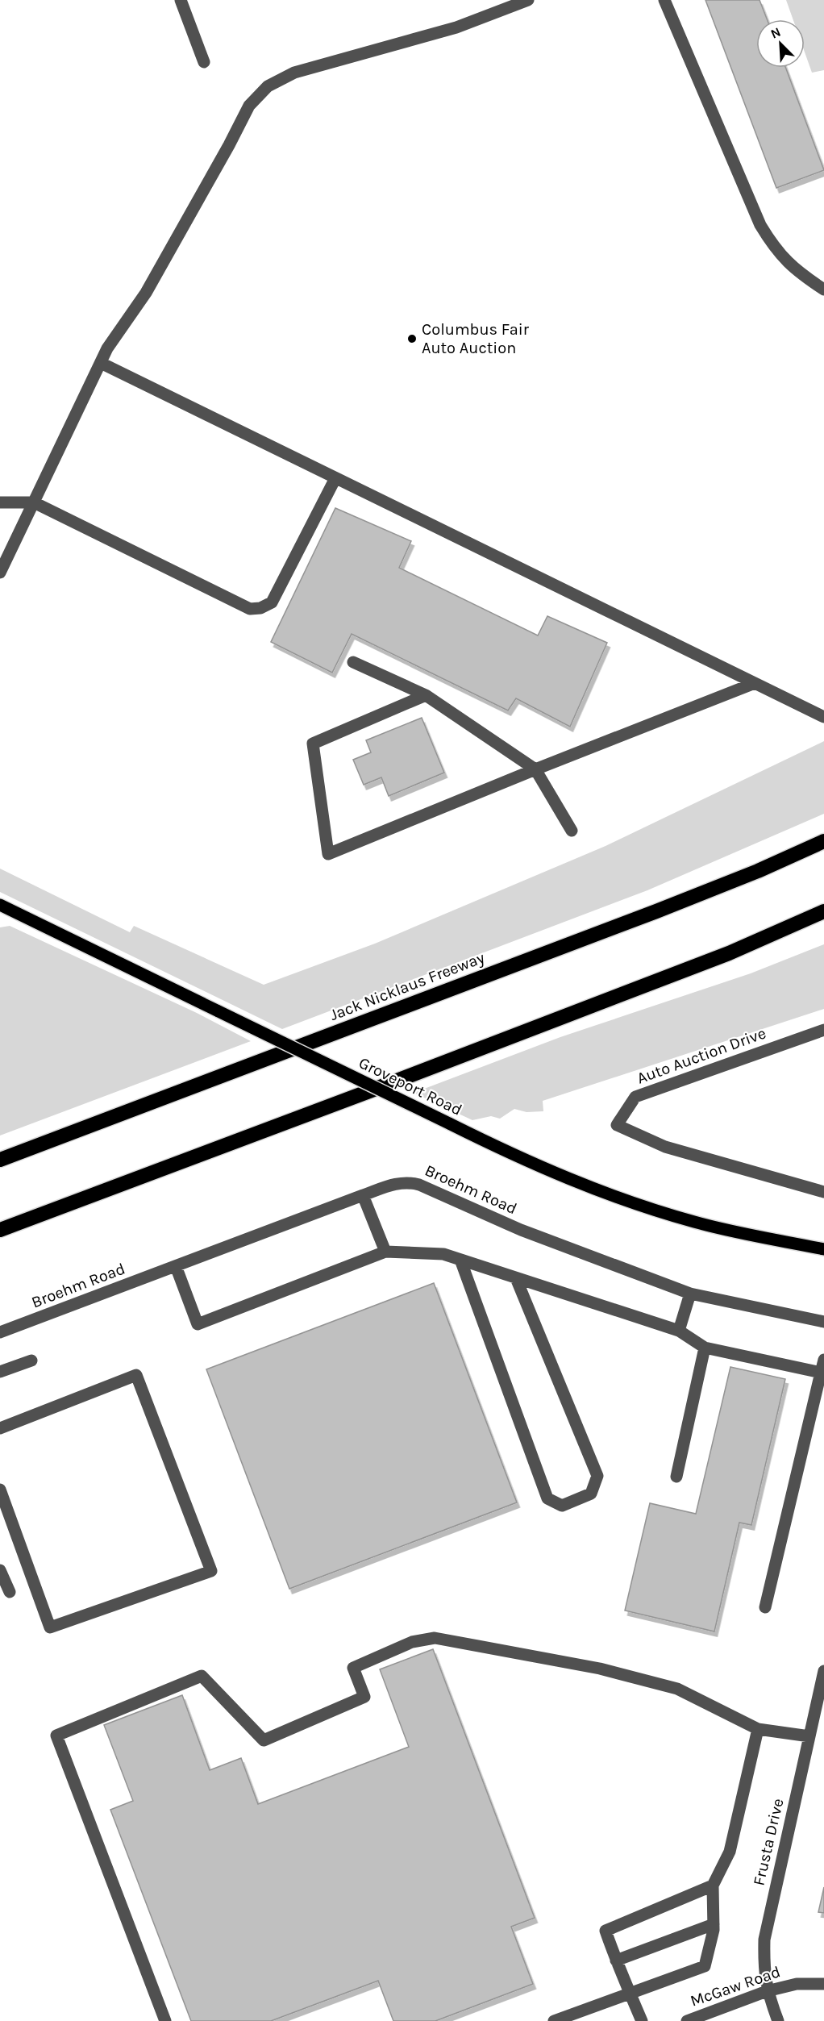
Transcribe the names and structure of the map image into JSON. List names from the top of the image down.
{
  "streets": {
    "highway": ["Jack Nicklaus Freeway"],
    "main road": ["Groveport Road"],
    "street": [
      "Auto Auction Drive",
      "Broehm Road",
      "Frusta Drive",
      "McGaw Road"
    ]
  },
  "crossings": [
    ["Frusta Drive", "McGaw Road"]
  ],
  "places": ["Columbus Fair Auto Auction"],
  "north": "top left"
}
